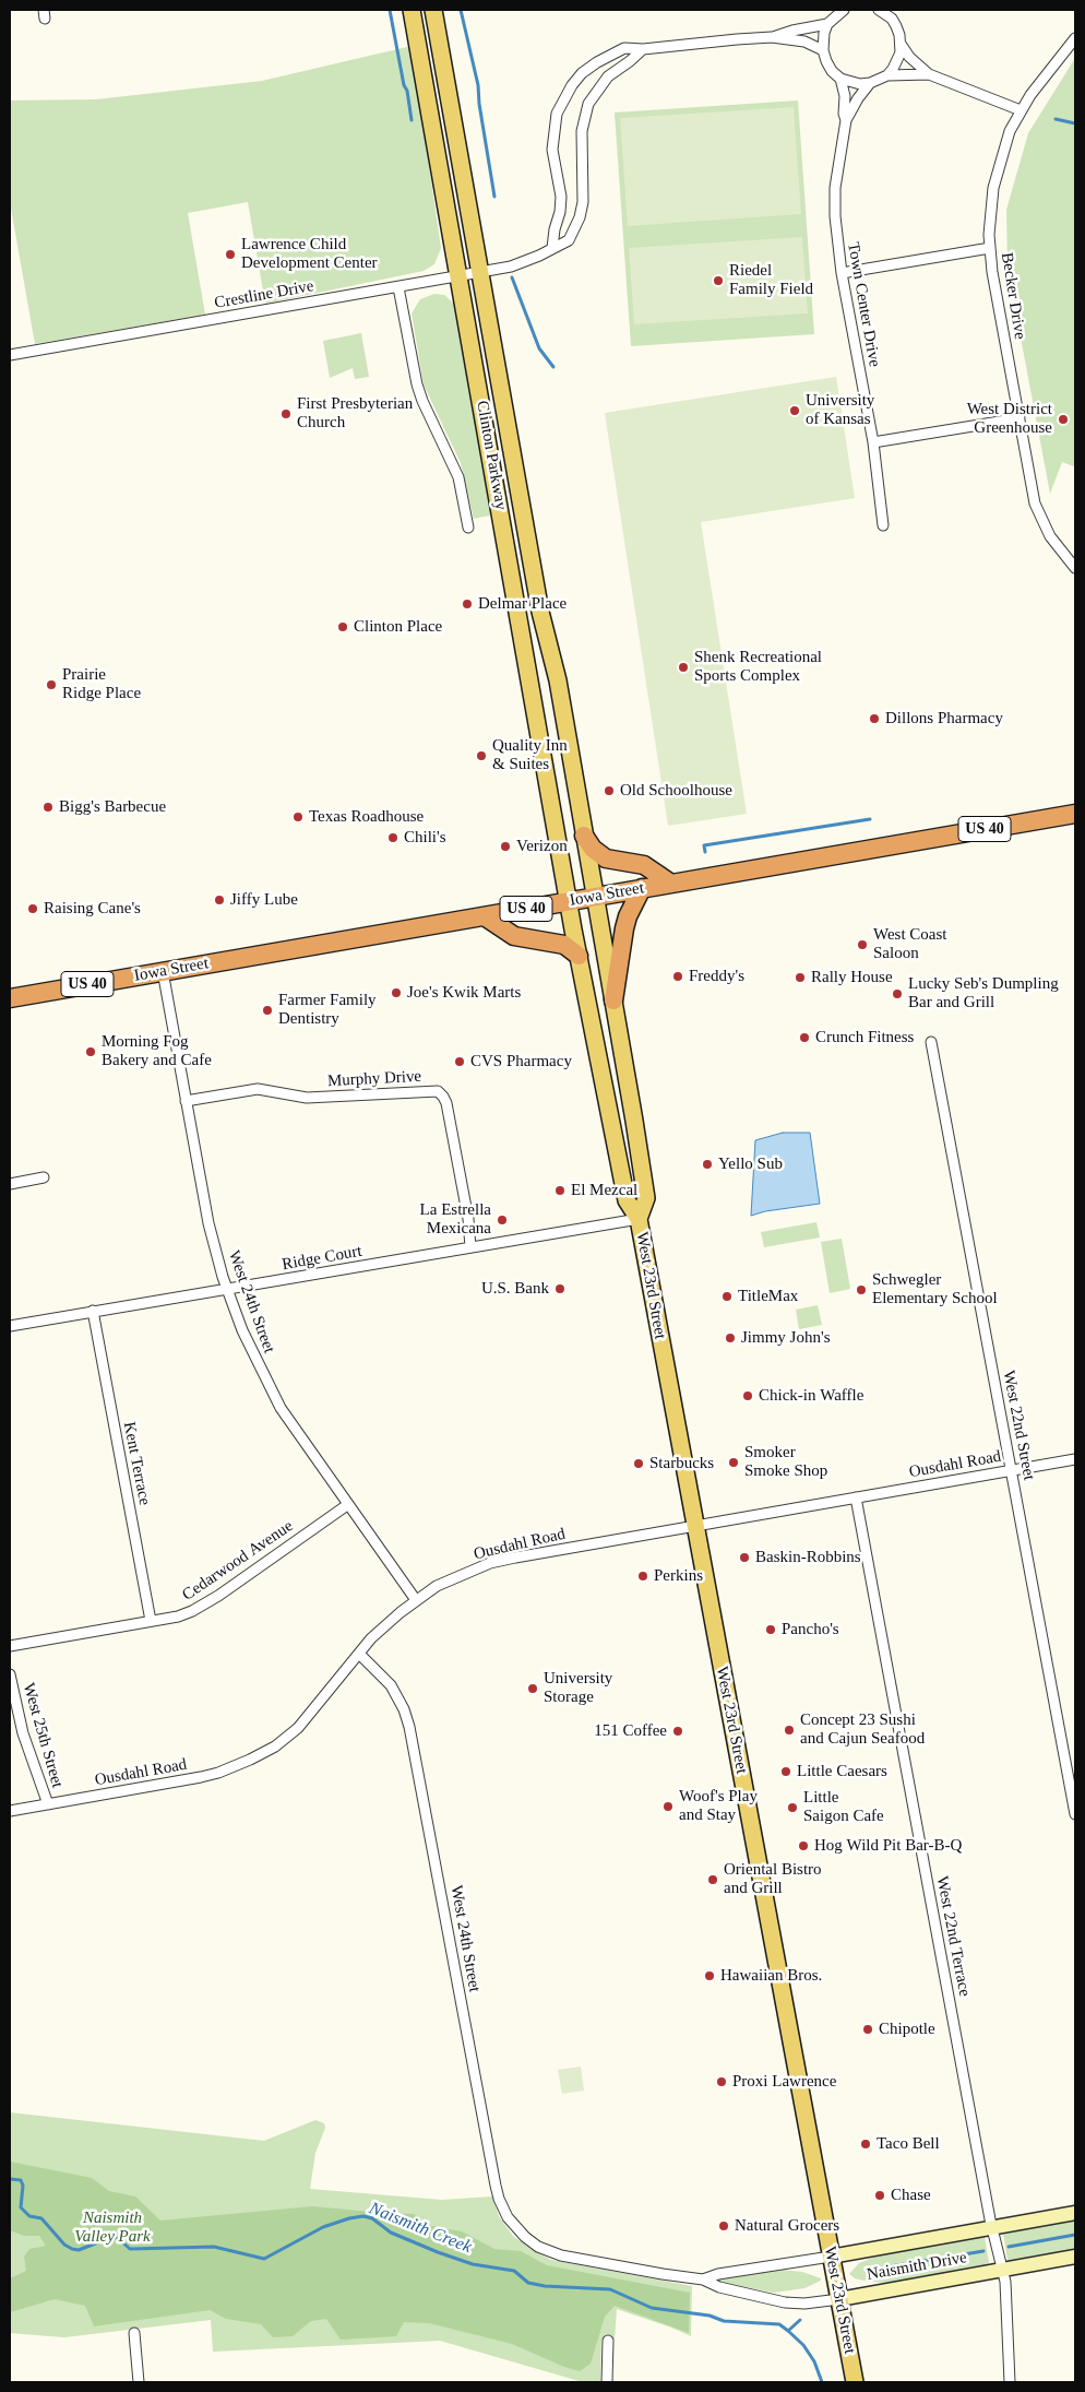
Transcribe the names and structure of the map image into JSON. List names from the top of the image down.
{
  "streets": {
    "highway": ["US 40", "Iowa Street"],
    "main road": ["Clinton Parkway", "West 23rd Street"],
    "street": [
      "Crestline Drive",
      "Becker Drive",
      "Town Center Drive",
      "Murphy Drive",
      "Ridge Court",
      "West 24th Street",
      "West 22nd Street",
      "Kent Terrace",
      "Ousdahl Road",
      "Cedarwood Avenue",
      "West 25th Street",
      "West 22nd Terrace",
      "Naismith Drive"
    ]
  },
  "crossings": [
    ["Crestline Drive", "Clinton Parkway"],
    ["Clinton Parkway", "Iowa Street"],
    ["Clinton Parkway", "West 23rd Street"],
    ["Iowa Street", "West 23rd Street"],
    ["Iowa Street", "West 24th Street"],
    ["Murphy Drive", "Ridge Court"],
    ["Murphy Drive", "West 24th Street"],
    ["Ridge Court", "West 23rd Street"],
    ["Ridge Court", "West 24th Street"],
    ["Ridge Court", "Kent Terrace"],
    ["West 23rd Street", "Ousdahl Road"],
    ["West 23rd Street", "Naismith Drive"],
    ["West 24th Street", "Ousdahl Road"],
    ["West 24th Street", "Cedarwood Avenue"],
    ["West 24th Street", "Naismith Drive"],
    ["West 22nd Street", "Ousdahl Road"],
    ["Kent Terrace", "Cedarwood Avenue"],
    ["Ousdahl Road", "West 25th Street"],
    ["Ousdahl Road", "West 22nd Terrace"],
    ["West 22nd Terrace", "Naismith Drive"]
  ],
  "water": ["Naismith Creek"],
  "parks": ["Naismith Valley Park"],
  "places": [
    "Lawrence Child Development Center",
    "Riedel Family Field",
    "University of Kansas",
    "First Presbyterian Church",
    "West District Greenhouse",
    "Delmar Place",
    "Clinton Place",
    "Shenk Recreational Sports Complex",
    "Prairie Ridge Place",
    "Dillons Pharmacy",
    "Quality Inn & Suites",
    "Old Schoolhouse",
    "Bigg's Barbecue",
    "Texas Roadhouse",
    "Chili's",
    "Verizon",
    "Jiffy Lube",
    "Raising Cane's",
    "West Coast Saloon",
    "Freddy's",
    "Rally House",
    "Joe's Kwik Marts",
    "Lucky Seb's Dumpling Bar and Grill",
    "Farmer Family Dentistry",
    "Crunch Fitness",
    "Morning Fog Bakery and Cafe",
    "CVS Pharmacy",
    "Yello Sub",
    "El Mezcal",
    "La Estrella Mexicana",
    "U.S. Bank",
    "Schwegler Elementary School",
    "TitleMax",
    "Jimmy John's",
    "Chick-in Waffle",
    "Smoker Smoke Shop",
    "Starbucks",
    "Baskin-Robbins",
    "Perkins",
    "Pancho's",
    "University Storage",
    "Concept 23 Sushi and Cajun Seafood",
    "151 Coffee",
    "Little Caesars",
    "Woof's Play and Stay",
    "Little Saigon Cafe",
    "Hog Wild Pit Bar-B-Q",
    "Oriental Bistro and Grill",
    "Hawaiian Bros.",
    "Chipotle",
    "Proxi Lawrence",
    "Taco Bell",
    "Chase",
    "Natural Grocers"
  ]
}
